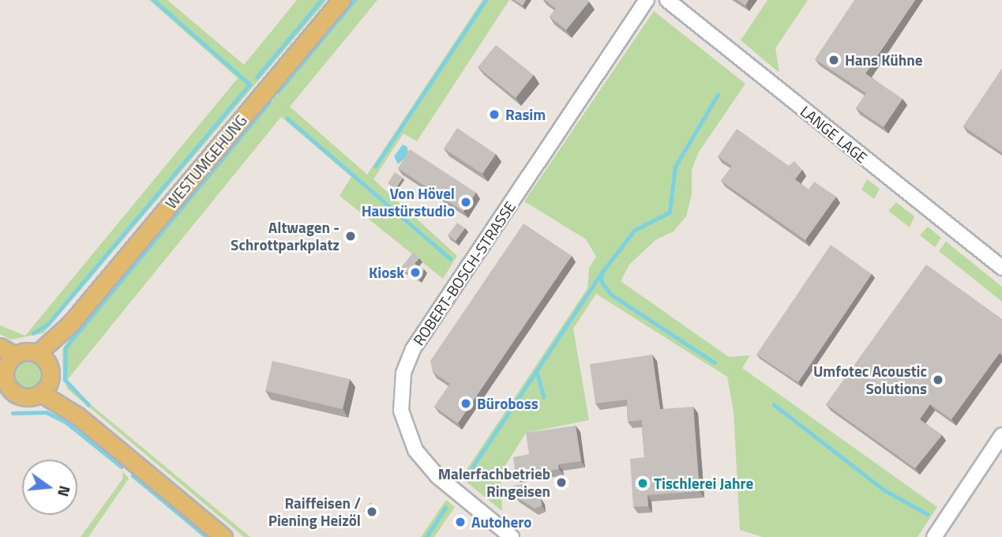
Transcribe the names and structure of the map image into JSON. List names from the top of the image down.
{
  "streets": {
    "main road": ["WESTUMGEHUNG"],
    "street": ["LANGE LAGE", "ROBERT-BOSCH-STRASSE"]
  },
  "places": [
    "Hans Kühne",
    "Rasim",
    "Von Hövel Haustürstudio",
    "Altwagen - Schrottparkplatz",
    "Kiosk",
    "Umfotec Acoustic Solutions",
    "Büroboss",
    "Malerfachbetrieb Ringeisen",
    "Tischlerei Jahre",
    "Raiffeisen / Piening Heizöl",
    "Autohero"
  ],
  "north": "right"
}
